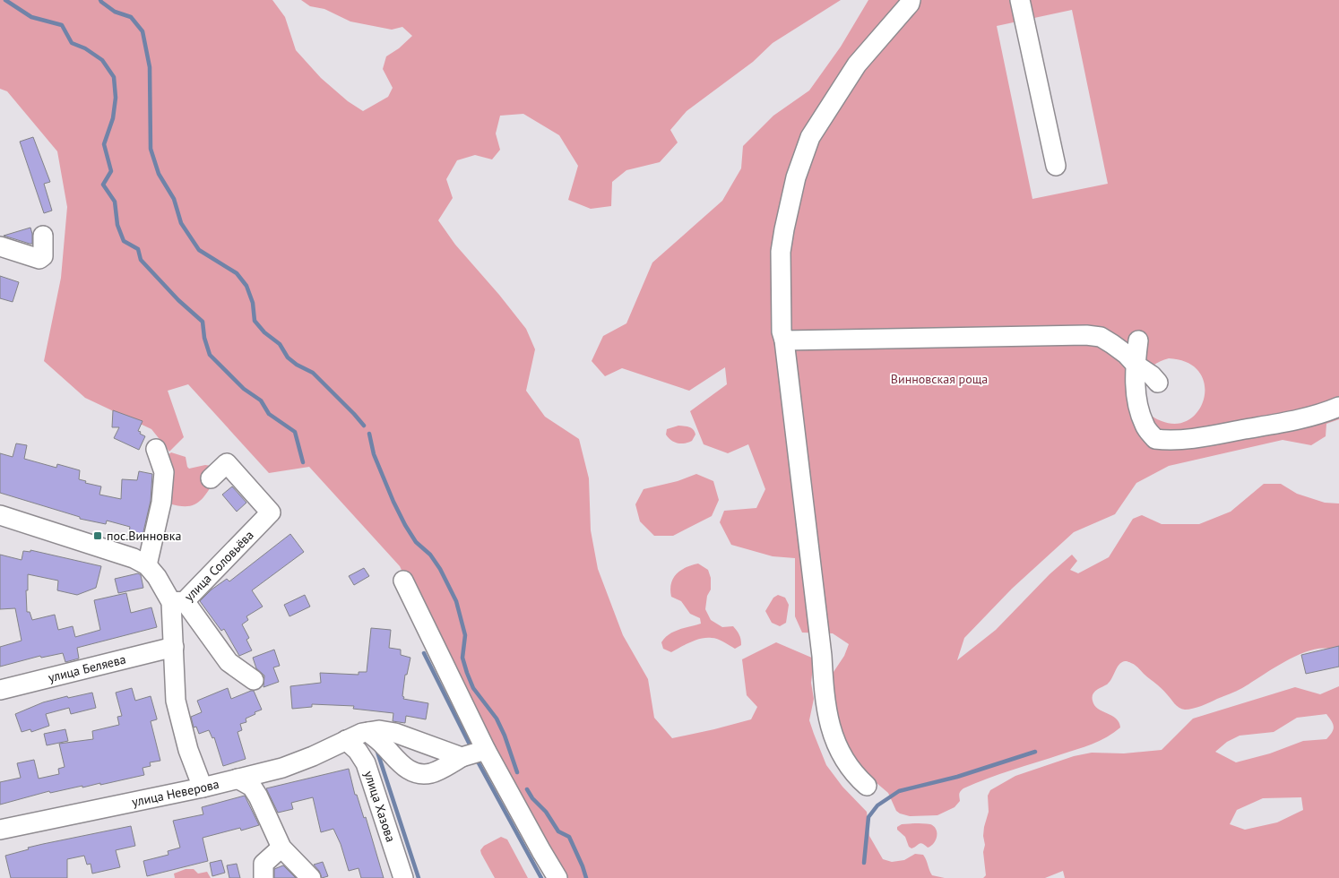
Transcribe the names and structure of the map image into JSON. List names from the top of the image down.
{
  "streets": {
    "street": [
      "улица Соловьёва",
      "улица Беляева",
      "улица Неверова",
      "улица Хазова"
    ]
  },
  "crossings": [
    ["улица Неверова", "улица Хазова"]
  ],
  "parks": ["Винновская роща"],
  "places": {
    "transit": ["пос.Винновка"]
  }
}
